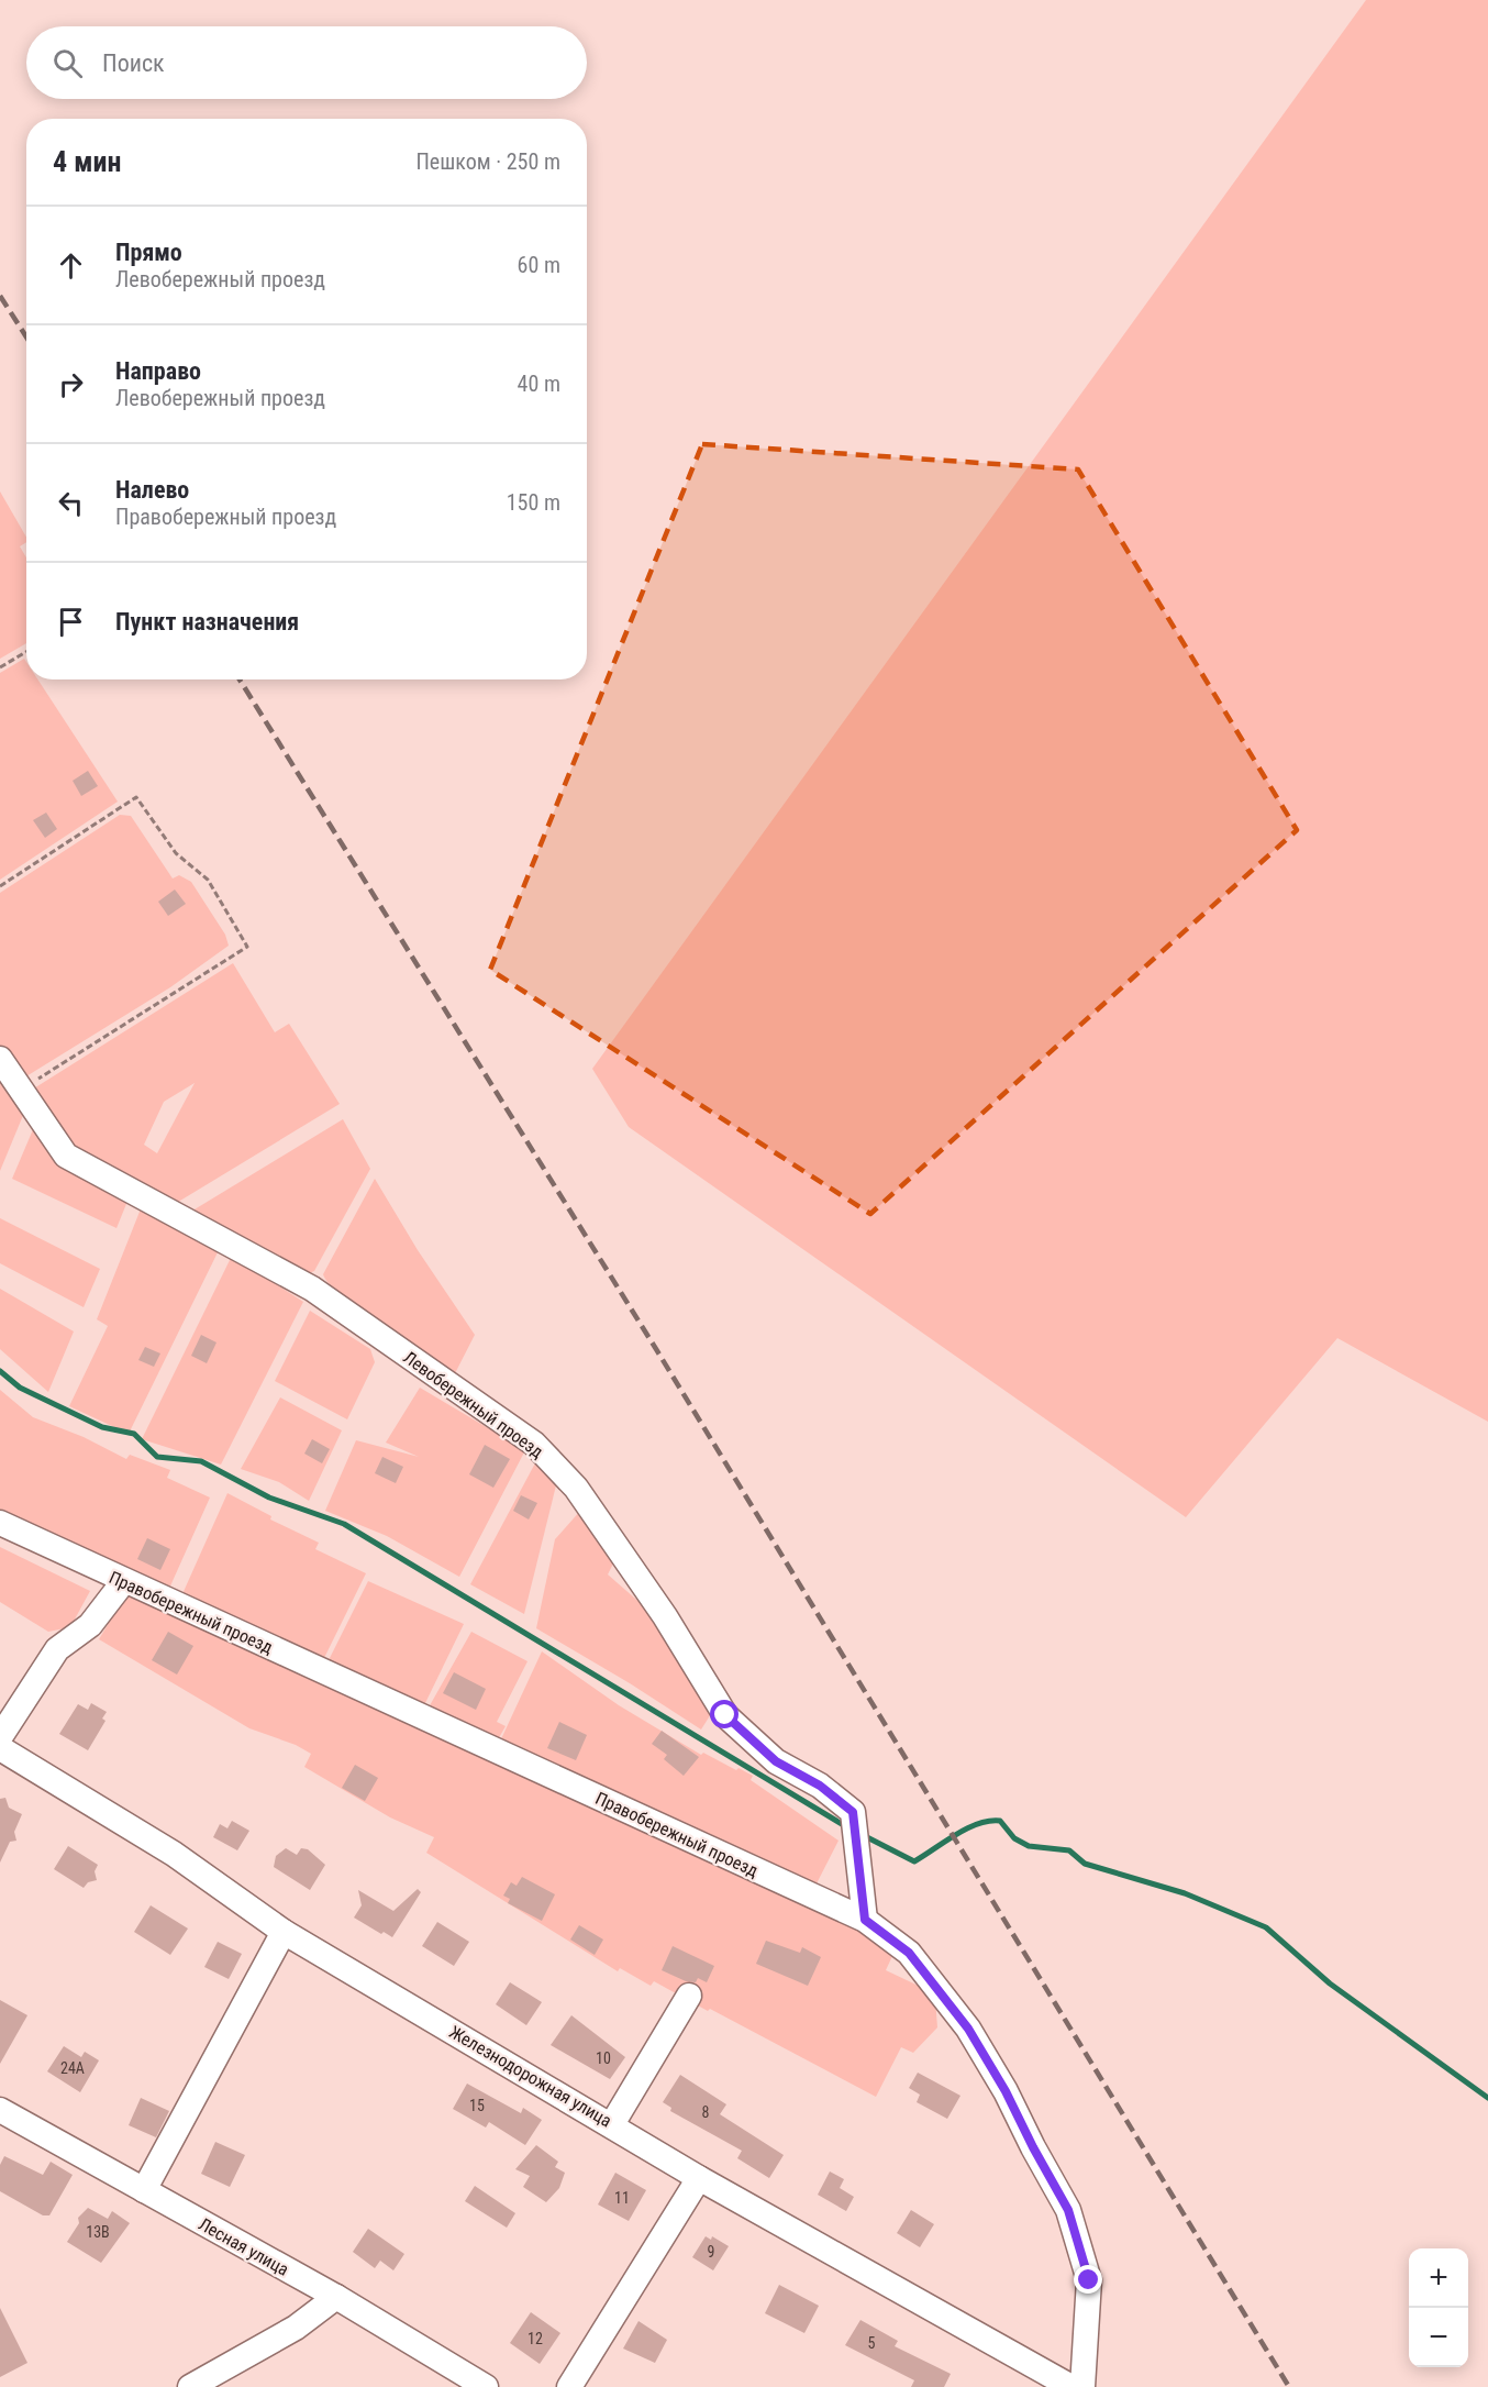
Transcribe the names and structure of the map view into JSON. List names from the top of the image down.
{
  "streets": {
    "street": [
      "Левобережный проезд",
      "Правобережный проезд",
      "Железнодорожная улица",
      "Лесная улица"
    ]
  },
  "crossings": [
    ["Левобережный проезд", "Правобережный проезд"]
  ],
  "house_numbers": [
    "10",
    "24А",
    "15",
    "8",
    "11",
    "13В",
    "9",
    "12",
    "5"
  ],
  "page": {
    "search": "Поиск",
    "heading": ["4 мин", "Пешком · 250 m"],
    "list": [
      ["Прямо", "Левобережный проезд", "60 m"],
      ["Направо", "Левобережный проезд", "40 m"],
      ["Налево", "Правобережный проезд", "150 m"],
      "Пункт назначения"
    ],
    "map_buttons": ["+", "−"]
  }
}
